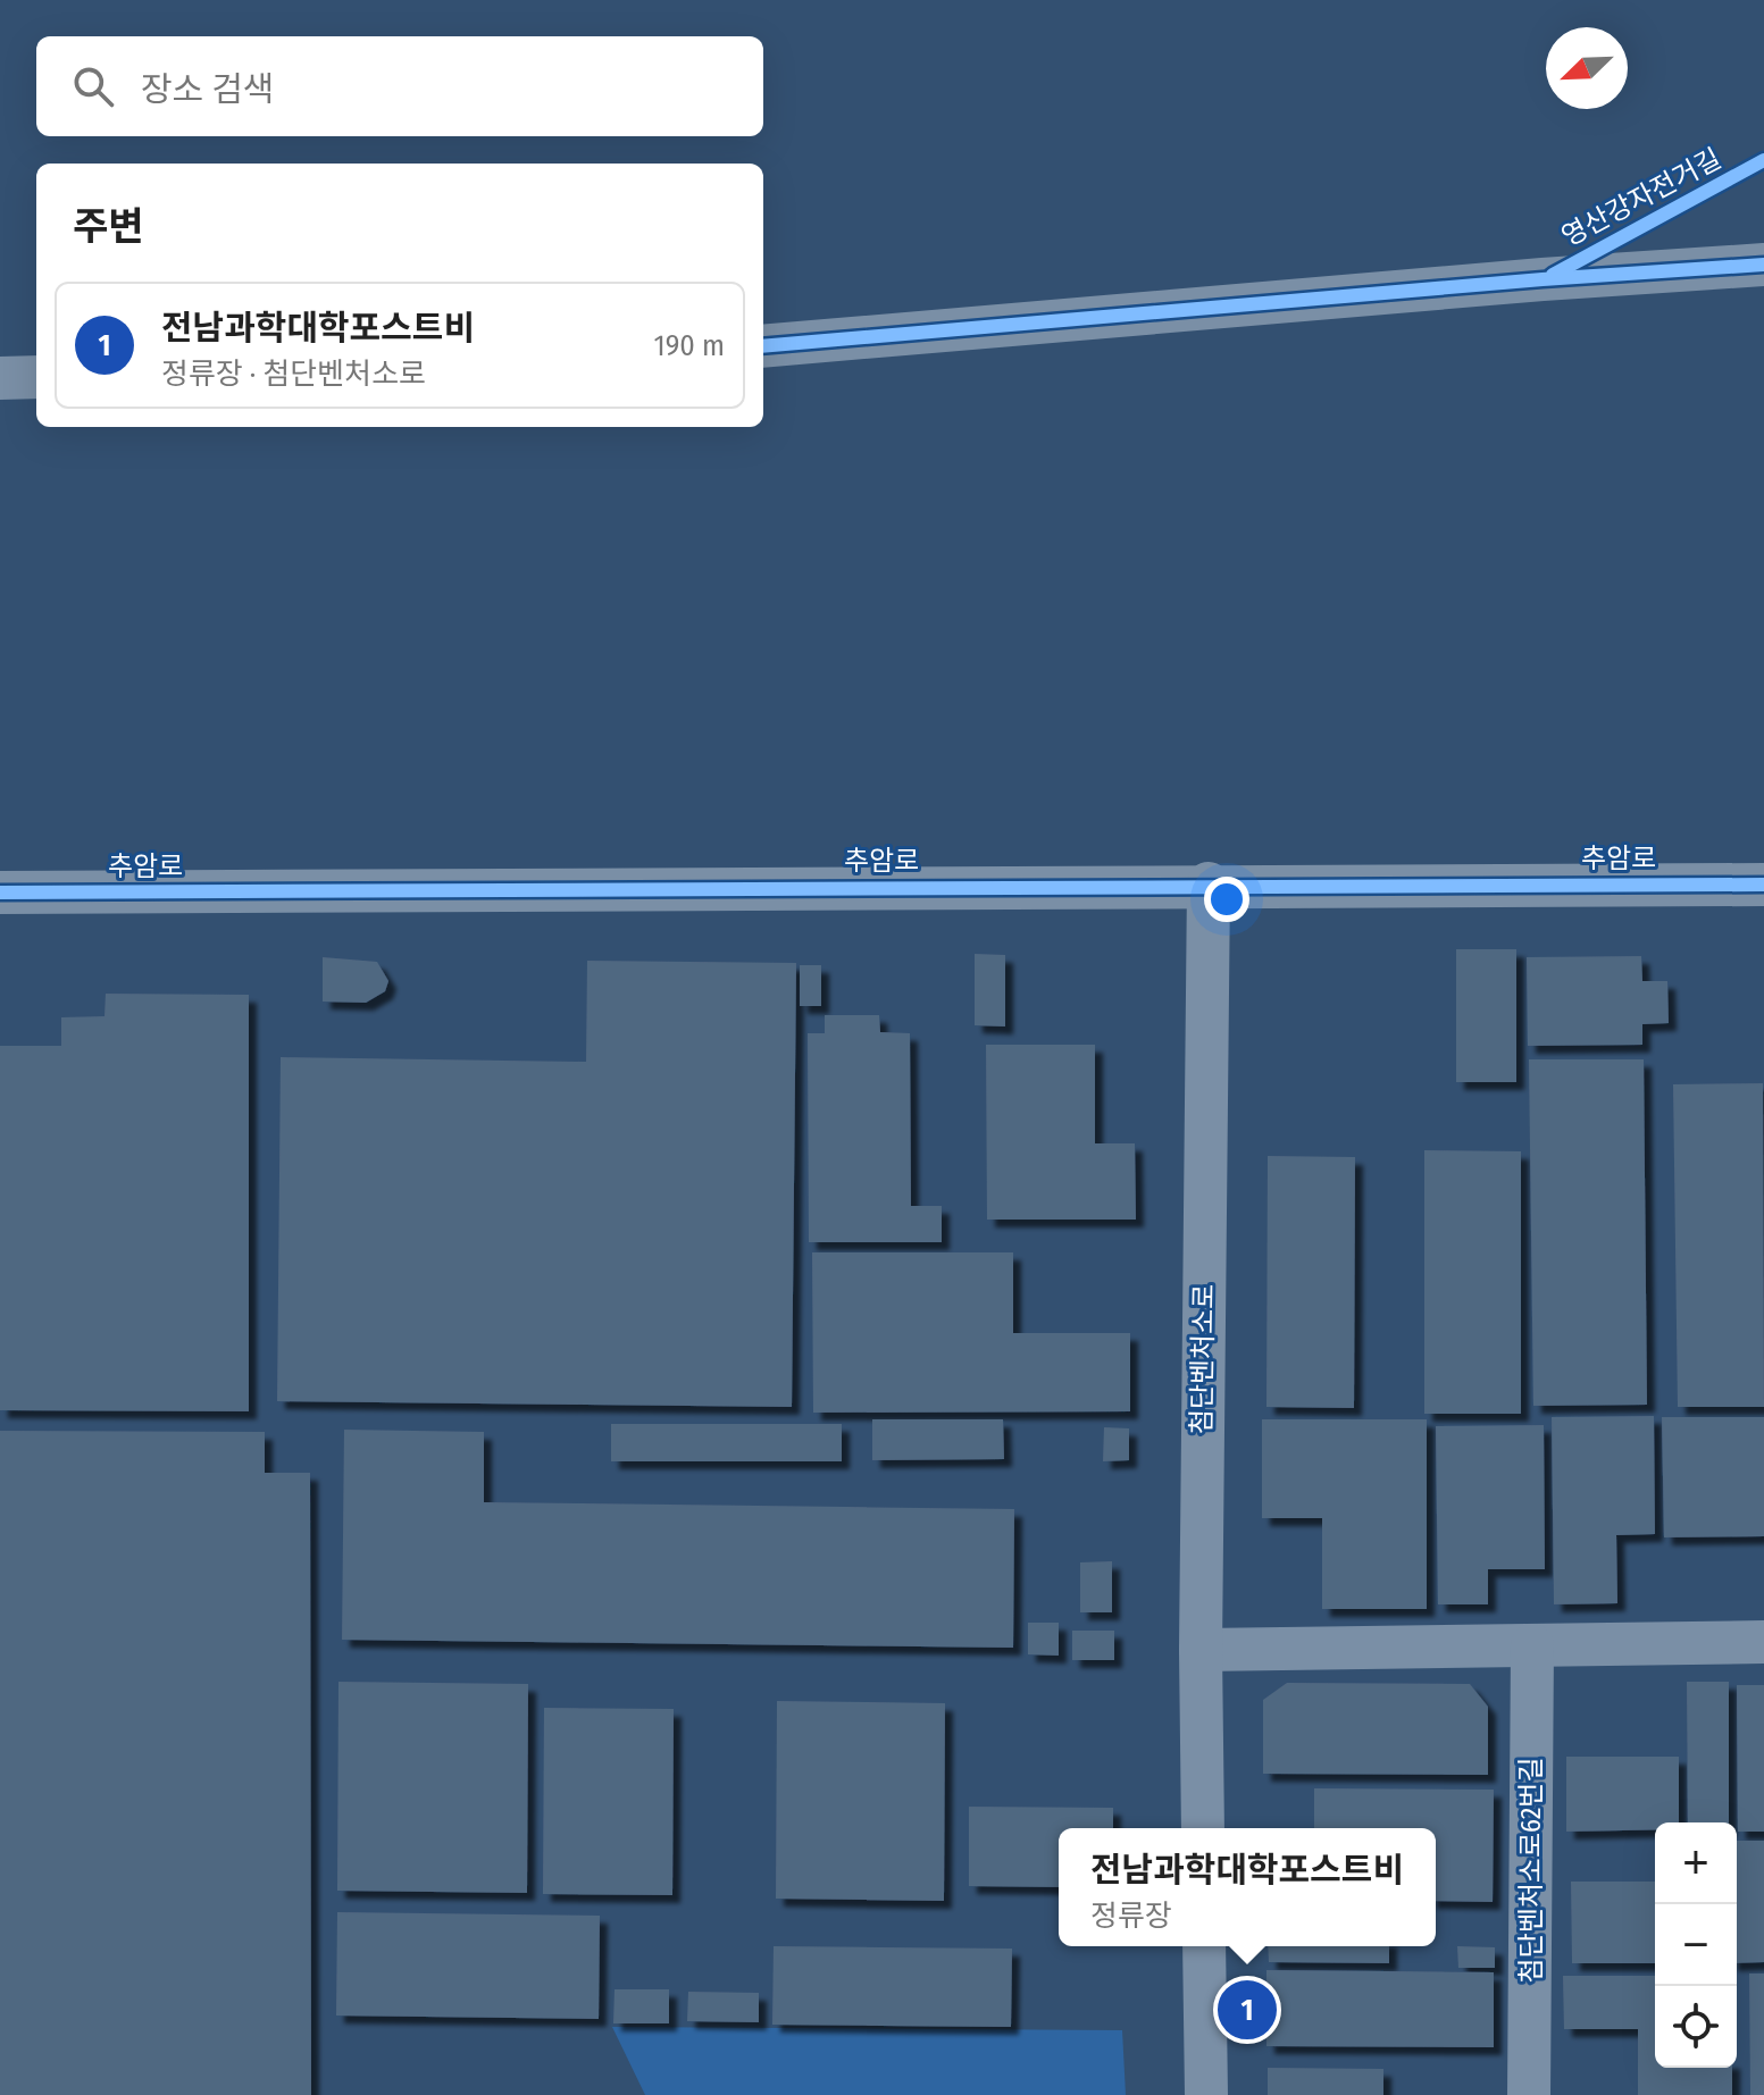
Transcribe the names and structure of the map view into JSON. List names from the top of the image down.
{
  "streets": {
    "street": ["추암로", "첨단벤처소로", "첨단벤처소로62번길"],
    "cycle path": ["영산강자전거길"]
  },
  "crossings": [
    ["추암로", "첨단벤처소로"]
  ],
  "north": "bottom left",
  "page": {
    "search": "장소 검색",
    "heading": "주변",
    "list": [
      {
        "mark": "1",
        "name": "전남과학대학포스트비",
        "note": "정류장 · 첨단벤처소로",
        "value": "190 m"
      }
    ],
    "map_buttons": ["+", "−"],
    "popup": ["전남과학대학포스트비", "정류장"],
    "pins": "1"
  }
}
